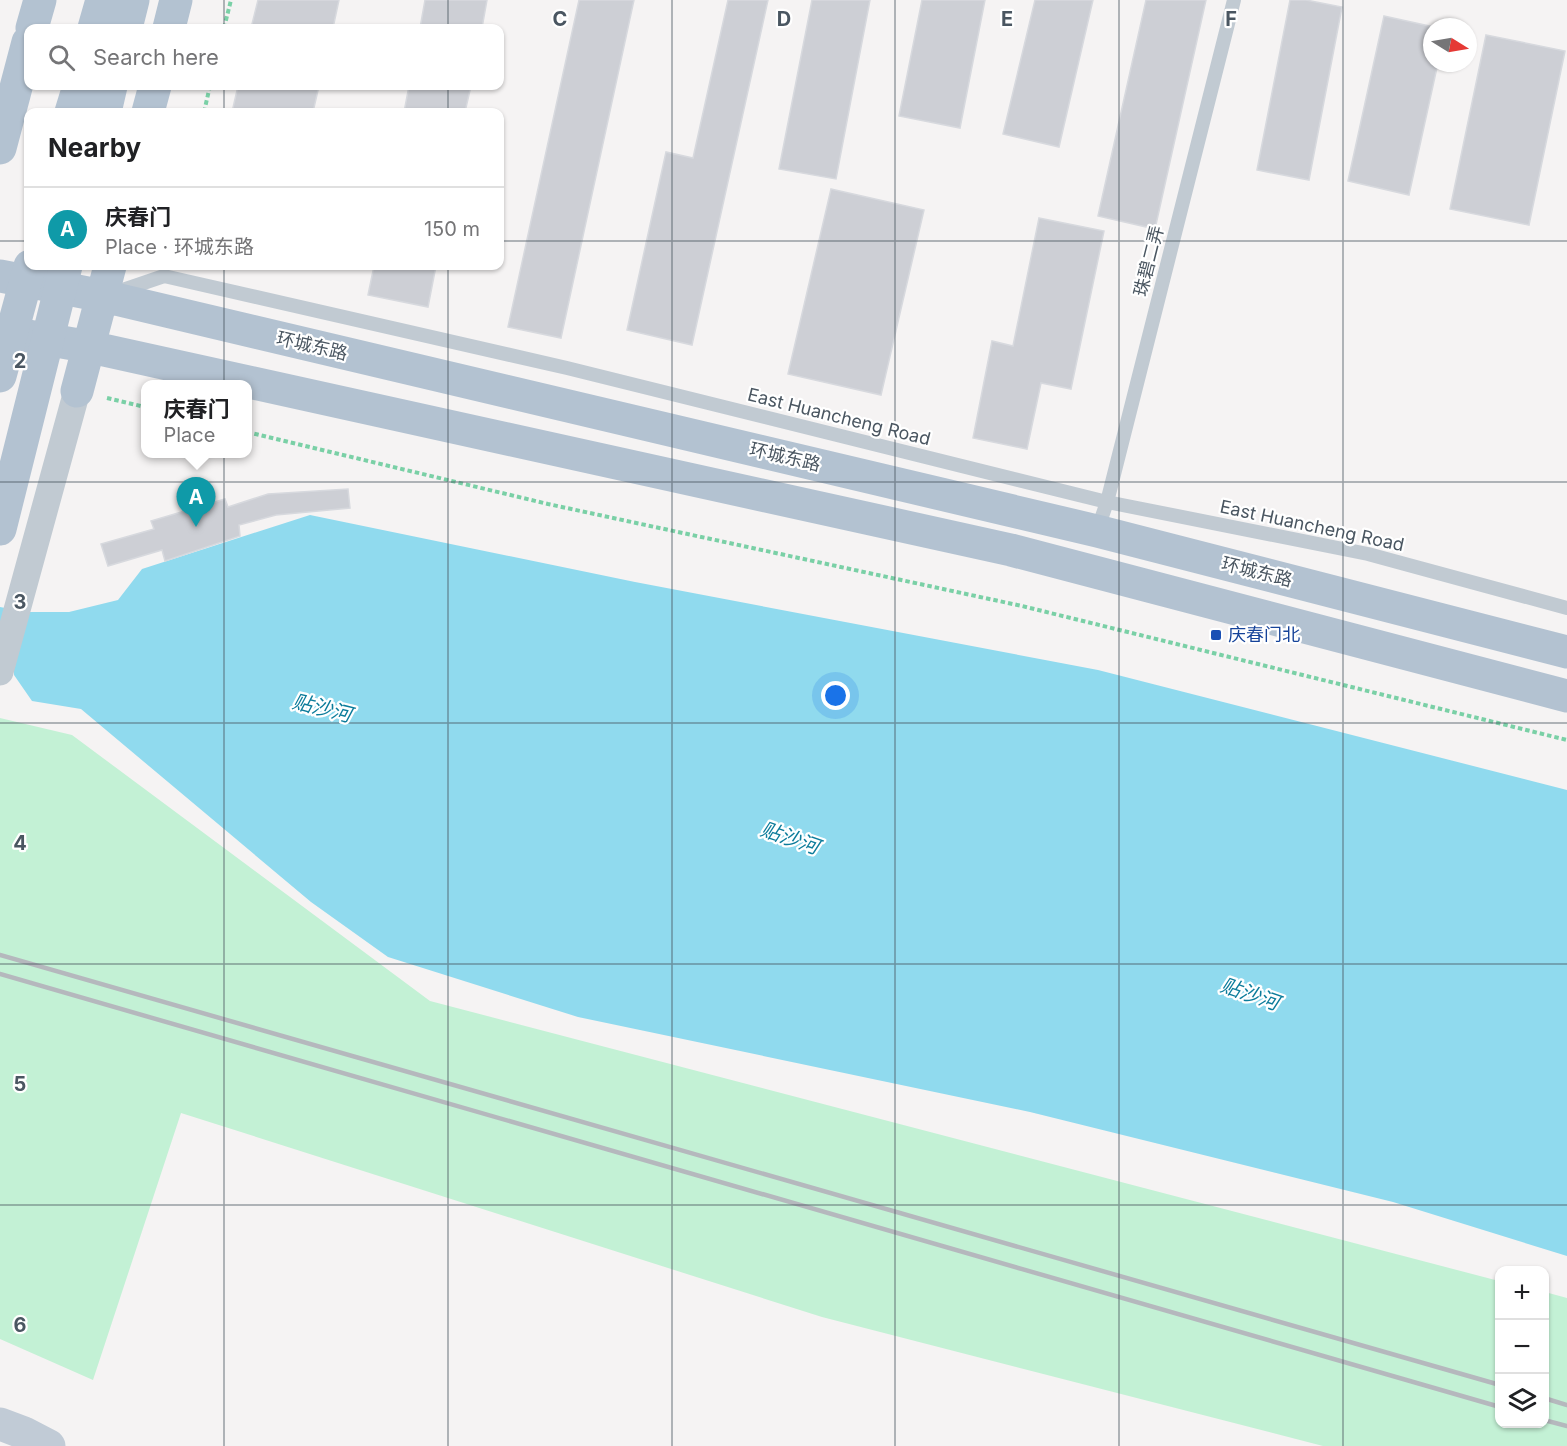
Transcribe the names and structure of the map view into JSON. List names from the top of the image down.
{
  "streets": {
    "main road": ["环城东路"],
    "lane": ["珠碧二弄", "East Huancheng Road"]
  },
  "crossings": [
    ["珠碧二弄", "环城东路"],
    ["珠碧二弄", "East Huancheng Road"],
    ["环城东路", "East Huancheng Road"]
  ],
  "water": ["贴沙河"],
  "places": {
    "transit": ["庆春门北"]
  },
  "north": "right",
  "page": {
    "search": "Search here",
    "heading": "Nearby",
    "list": [
      {
        "mark": "A",
        "name": "庆春门",
        "note": "Place · 环城东路",
        "value": "150 m"
      }
    ],
    "popup": ["庆春门", "Place"],
    "pins": "A",
    "map_buttons": ["+", "−"]
  },
  "grid": {
    "columns": [
      "C",
      "D",
      "E",
      "F"
    ],
    "rows": [
      "2",
      "3",
      "4",
      "5",
      "6"
    ]
  }
}
